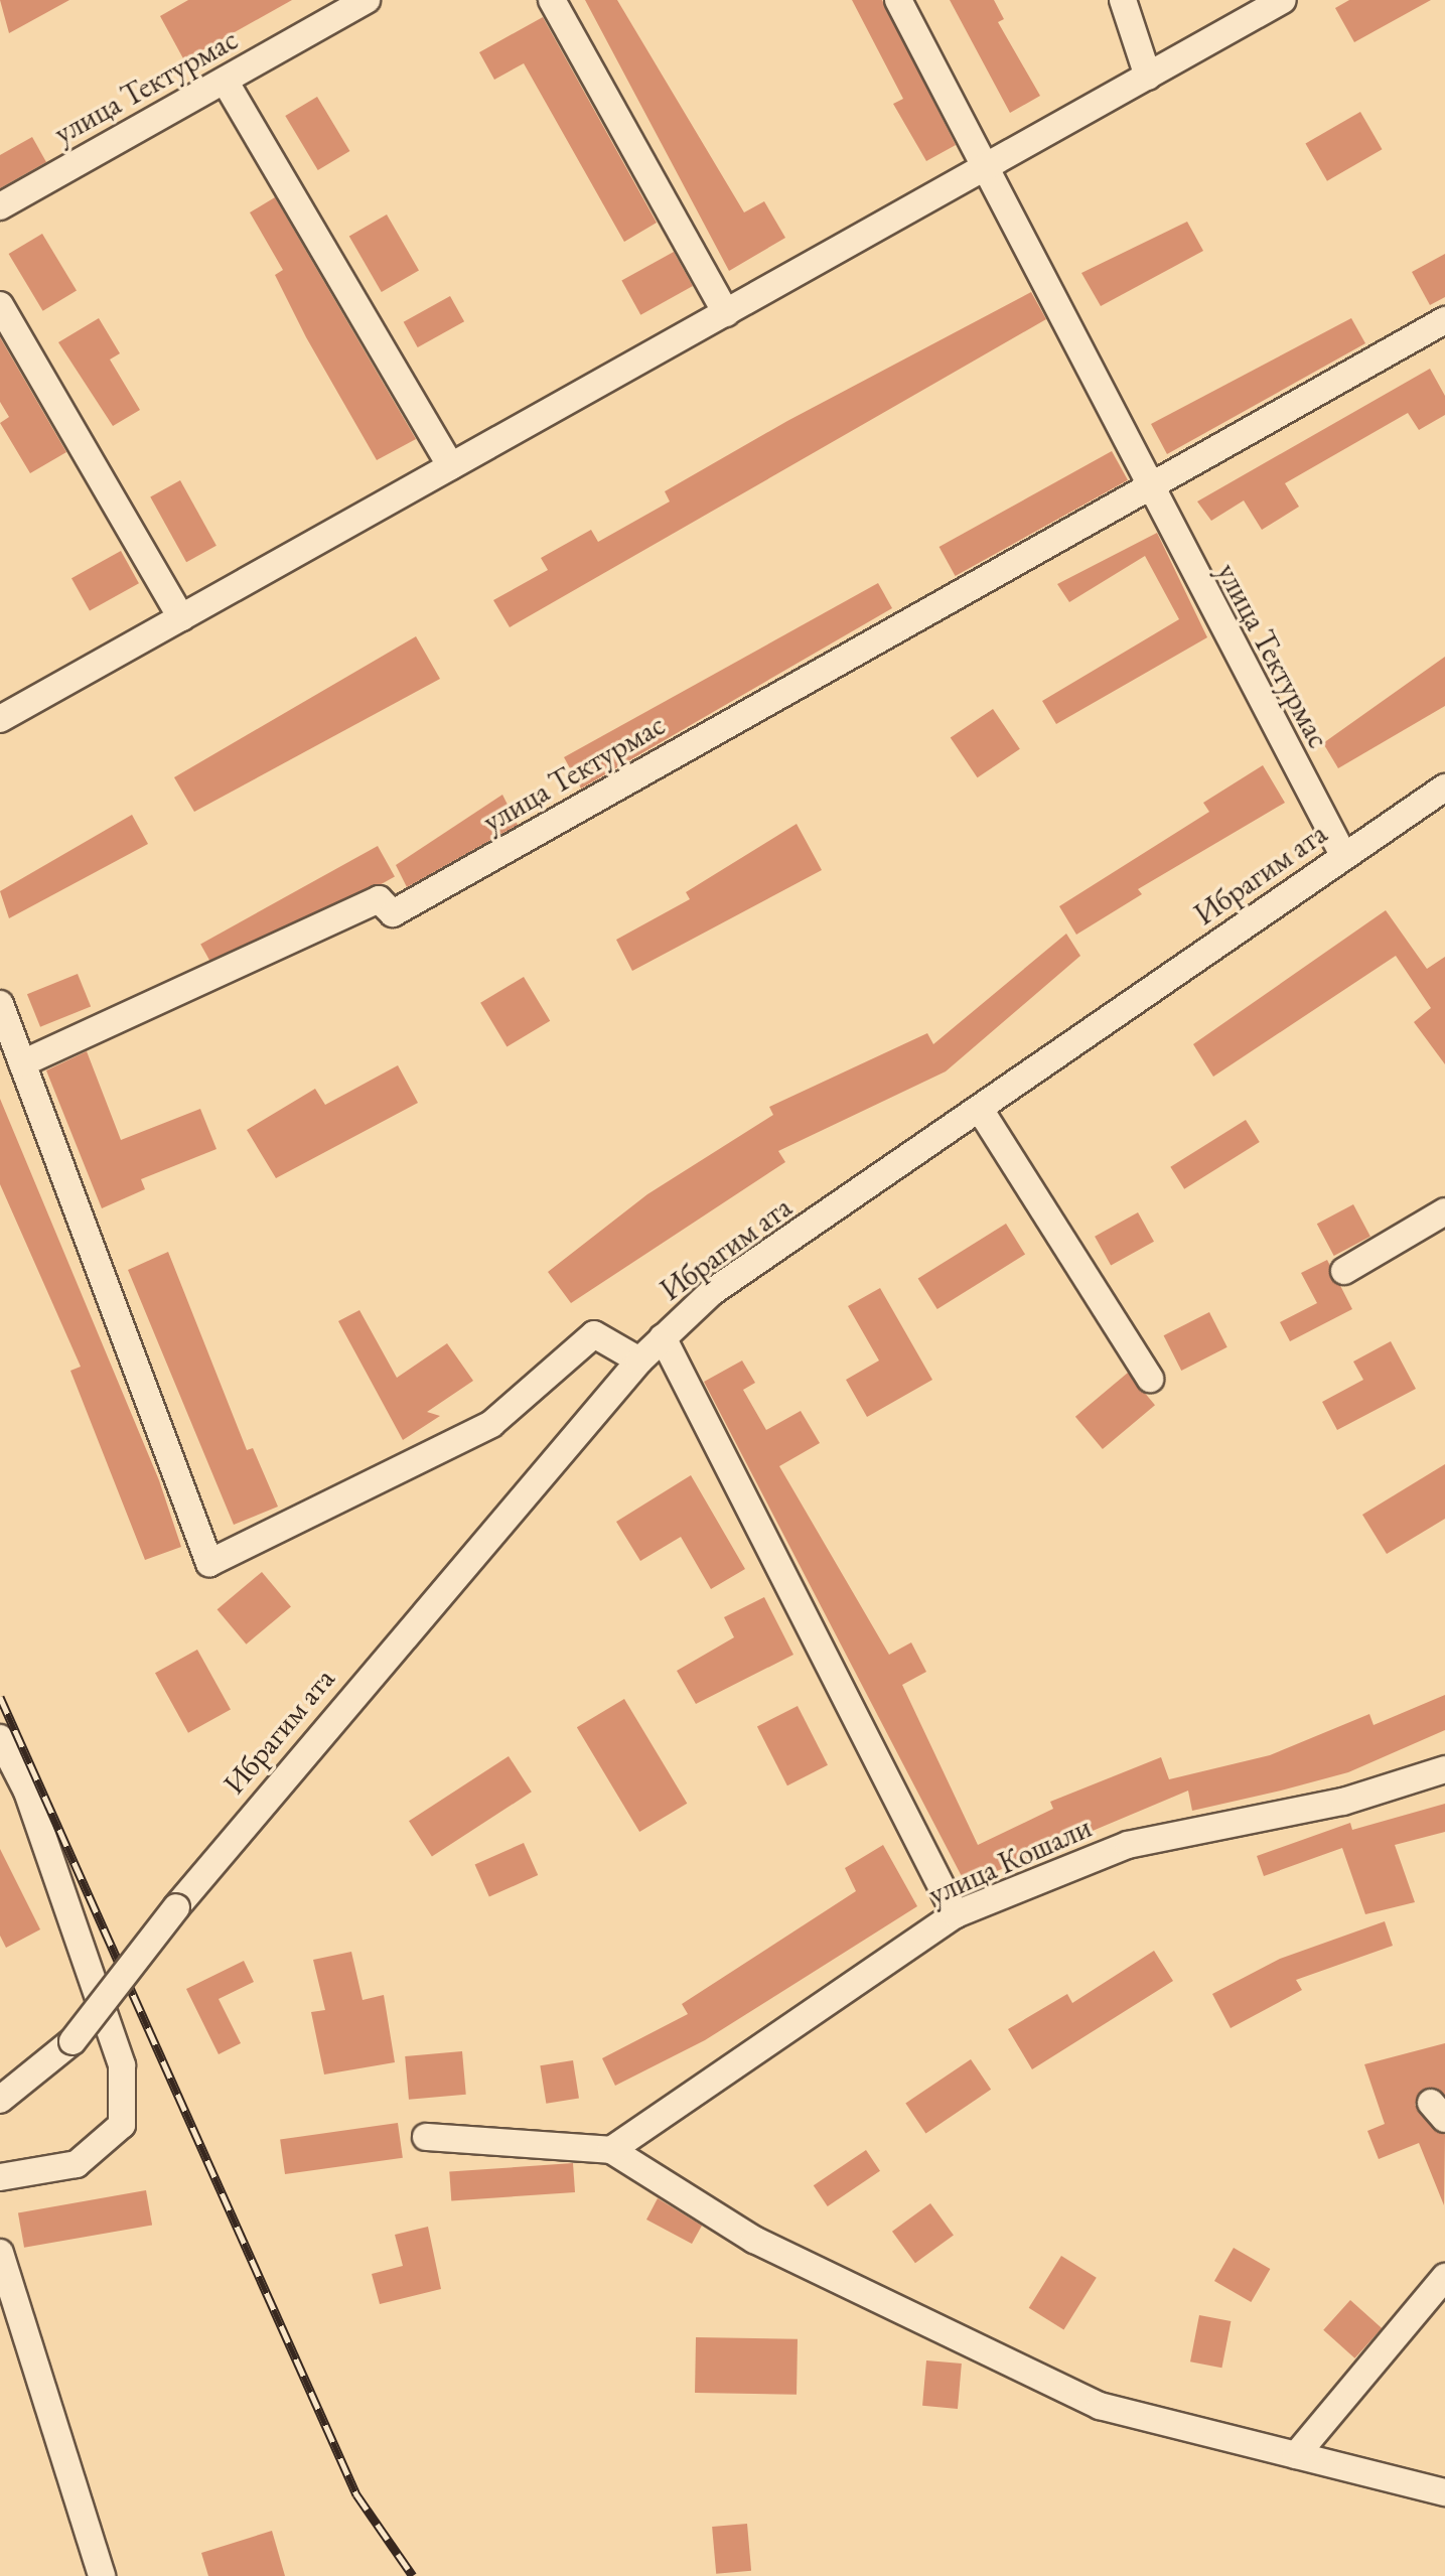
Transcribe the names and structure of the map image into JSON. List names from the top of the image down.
{
  "streets": {
    "street": ["улица Тектурмас", "Ибрагим ата", "улица Кошали"]
  },
  "crossings": [
    ["улица Тектурмас", "Ибрагим ата"]
  ]
}
